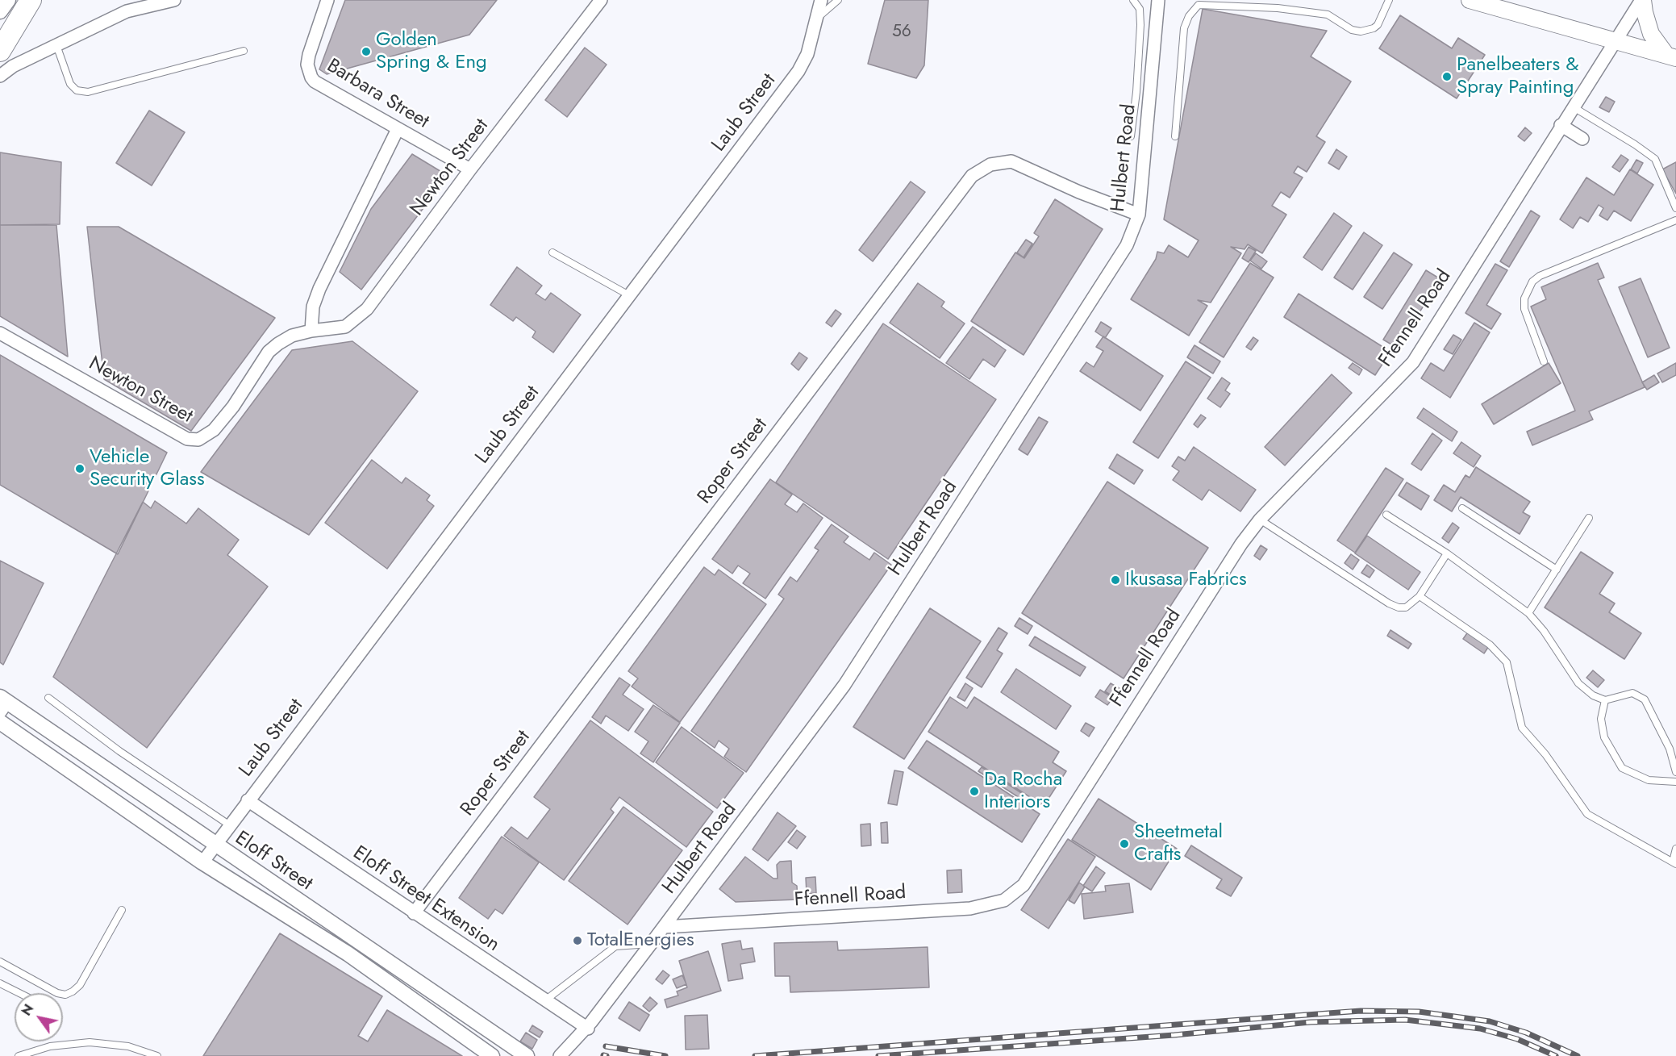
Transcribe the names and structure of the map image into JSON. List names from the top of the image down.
{
  "streets": {
    "street": [
      "Barbara Street",
      "Laub Street",
      "Hulbert Road",
      "Newton Street",
      "Ffennell Road",
      "Roper Street",
      "Eloff Street",
      "Eloff Street Extension"
    ]
  },
  "crossings": [
    ["Barbara Street", "Newton Street"],
    ["Laub Street", "Eloff Street"],
    ["Laub Street", "Eloff Street Extension"],
    ["Hulbert Road", "Ffennell Road"],
    ["Hulbert Road", "Roper Street"],
    ["Hulbert Road", "Eloff Street Extension"],
    ["Roper Street", "Eloff Street Extension"]
  ],
  "places": [
    "Golden Spring & Eng",
    "Panelbeaters & Spray Painting",
    "Vehicle Security Glass",
    "Ikusasa Fabrics",
    "Da Rocha Interiors",
    "Sheetmetal Crafts",
    "TotalEnergies"
  ],
  "house_numbers": ["56"],
  "north": "top left"
}
